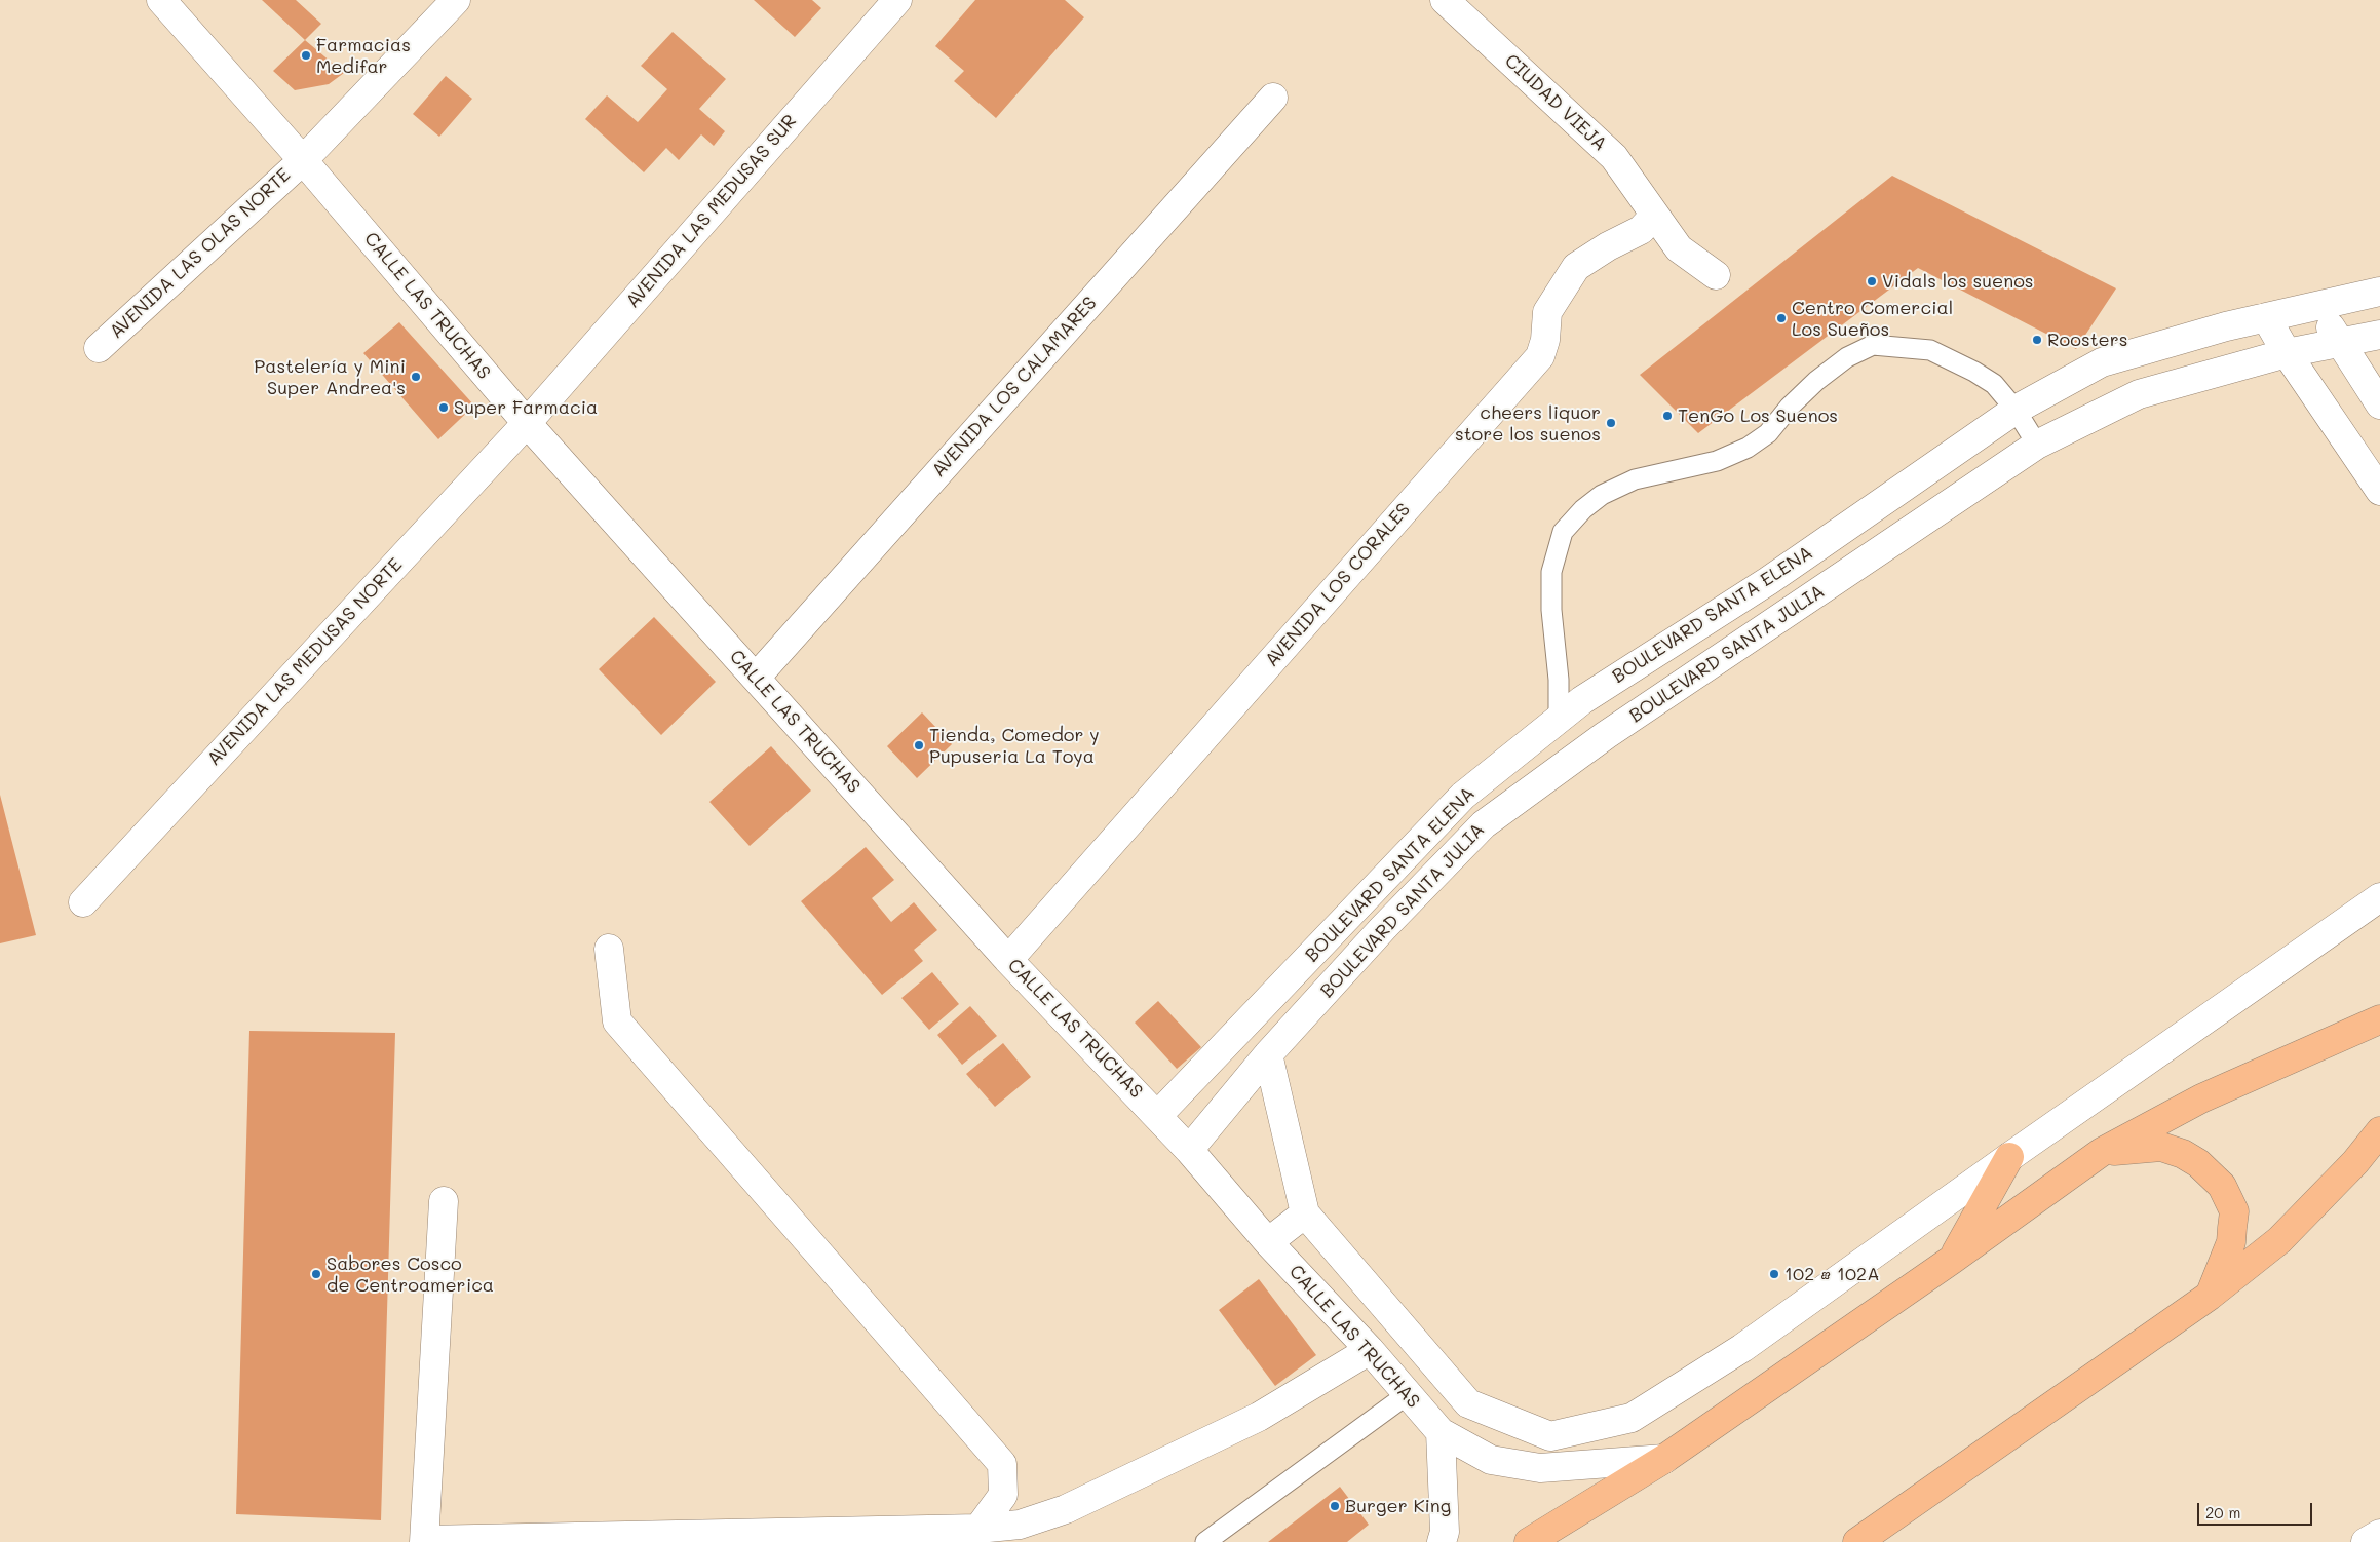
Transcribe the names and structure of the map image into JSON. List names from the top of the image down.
{
  "streets": {
    "street": [
      "CIUDAD VIEJA",
      "AVENIDA LAS MEDUSAS SUR",
      "AVENIDA LAS OLAS NORTE",
      "CALLE LAS TRUCHAS",
      "AVENIDA LOS CALAMARES",
      "AVENIDA LOS CORALES",
      "BOULEVARD SANTA ELENA",
      "BOULEVARD SANTA JULIA",
      "AVENIDA LAS MEDUSAS NORTE"
    ]
  },
  "crossings": [
    ["CIUDAD VIEJA", "AVENIDA LOS CORALES"],
    ["AVENIDA LAS MEDUSAS SUR", "CALLE LAS TRUCHAS"],
    ["AVENIDA LAS MEDUSAS SUR", "AVENIDA LAS MEDUSAS NORTE"],
    ["AVENIDA LAS OLAS NORTE", "CALLE LAS TRUCHAS"],
    ["CALLE LAS TRUCHAS", "AVENIDA LOS CALAMARES"],
    ["CALLE LAS TRUCHAS", "AVENIDA LOS CORALES"],
    ["CALLE LAS TRUCHAS", "BOULEVARD SANTA ELENA"],
    ["CALLE LAS TRUCHAS", "BOULEVARD SANTA JULIA"],
    ["CALLE LAS TRUCHAS", "AVENIDA LAS MEDUSAS NORTE"]
  ],
  "places": [
    "Farmacias Medifar",
    "Vidals los suenos",
    "Centro Comercial Los Sueños",
    "Roosters",
    "Pastelería y Mini Super Andrea's",
    "Super Farmacia",
    "TenGo Los Suenos",
    "cheers liquor store los suenos",
    "Tienda, Comedor y Pupuseria La Toya",
    "Sabores Cosco de Centroamerica",
    "102 • 102A",
    "Burger King"
  ],
  "scale_bar": "20 m"
}
